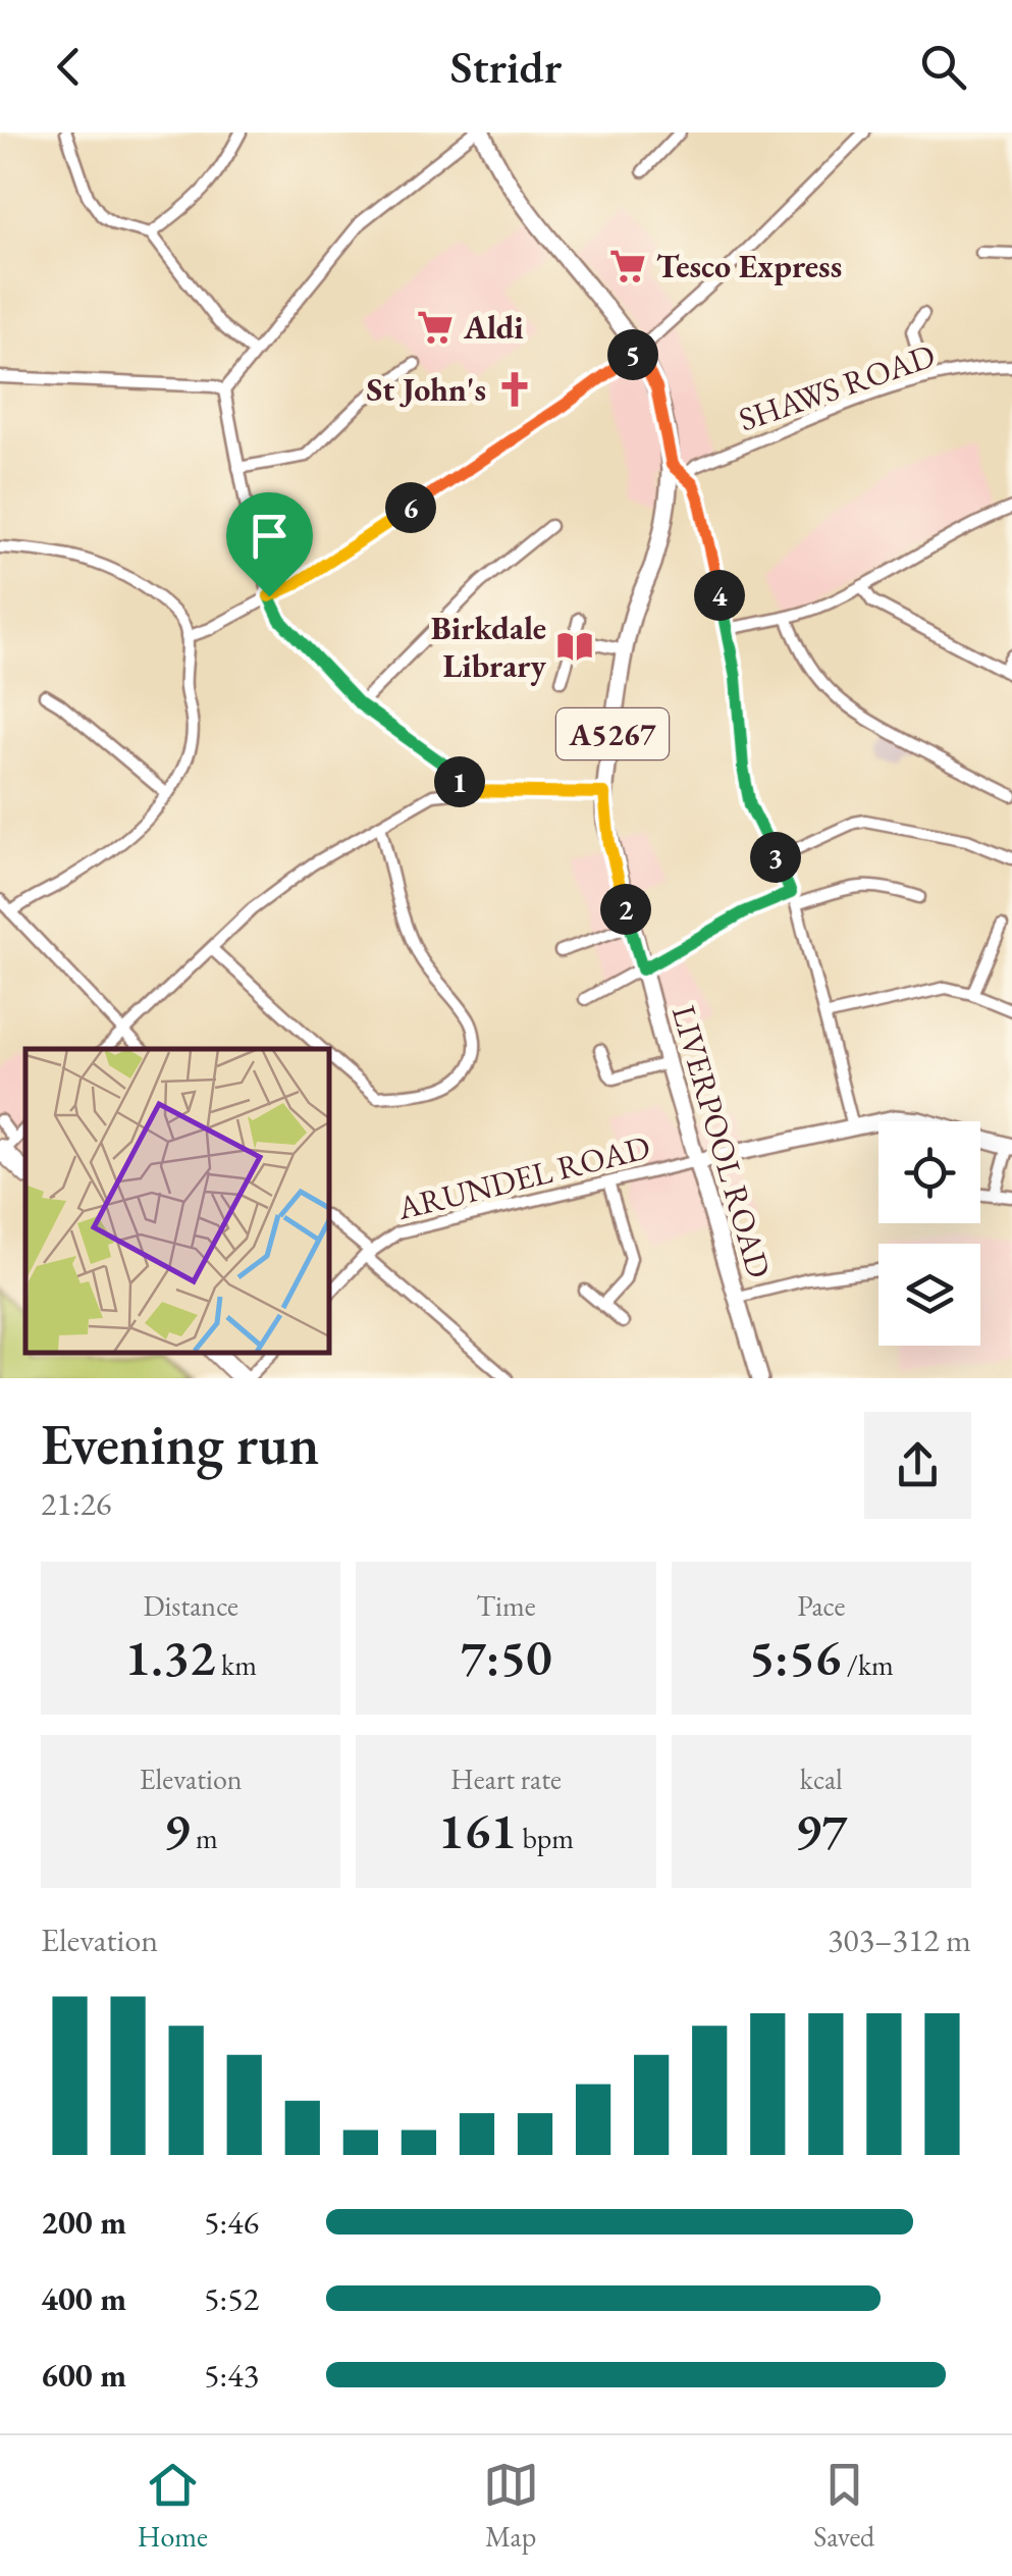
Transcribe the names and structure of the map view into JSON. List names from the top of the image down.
{
  "streets": {
    "main road": ["A5267", "LIVERPOOL ROAD"],
    "street": ["SHAWS ROAD", "ARUNDEL ROAD"]
  },
  "crossings": [
    ["SHAWS ROAD", "LIVERPOOL ROAD"],
    ["LIVERPOOL ROAD", "ARUNDEL ROAD"]
  ],
  "places": {
    "supermarket": ["Tesco Express", "Aldi"],
    "church": ["St John's"],
    "library": ["Birkdale Library"]
  },
  "page": {
    "header": "Stridr",
    "pins": [
      "5",
      "6",
      "4",
      "1",
      "3",
      "2"
    ],
    "heading": ["Evening run", "21:26"],
    "stats": [
      ["Distance", "1.32 km"],
      ["Time", "7:50"],
      ["Pace", "5:56 /km"],
      ["Elevation", "9 m"],
      ["Heart rate", "161 bpm"],
      ["kcal", "97"]
    ],
    "chart": ["Elevation", "303–312 m"],
    "list": [
      {
        "name": "200 m",
        "note": "5:46"
      },
      {
        "name": "400 m",
        "note": "5:52"
      },
      {
        "name": "600 m",
        "note": "5:43"
      }
    ],
    "tabs": ["Home", "Map", "Saved"]
  }
}
